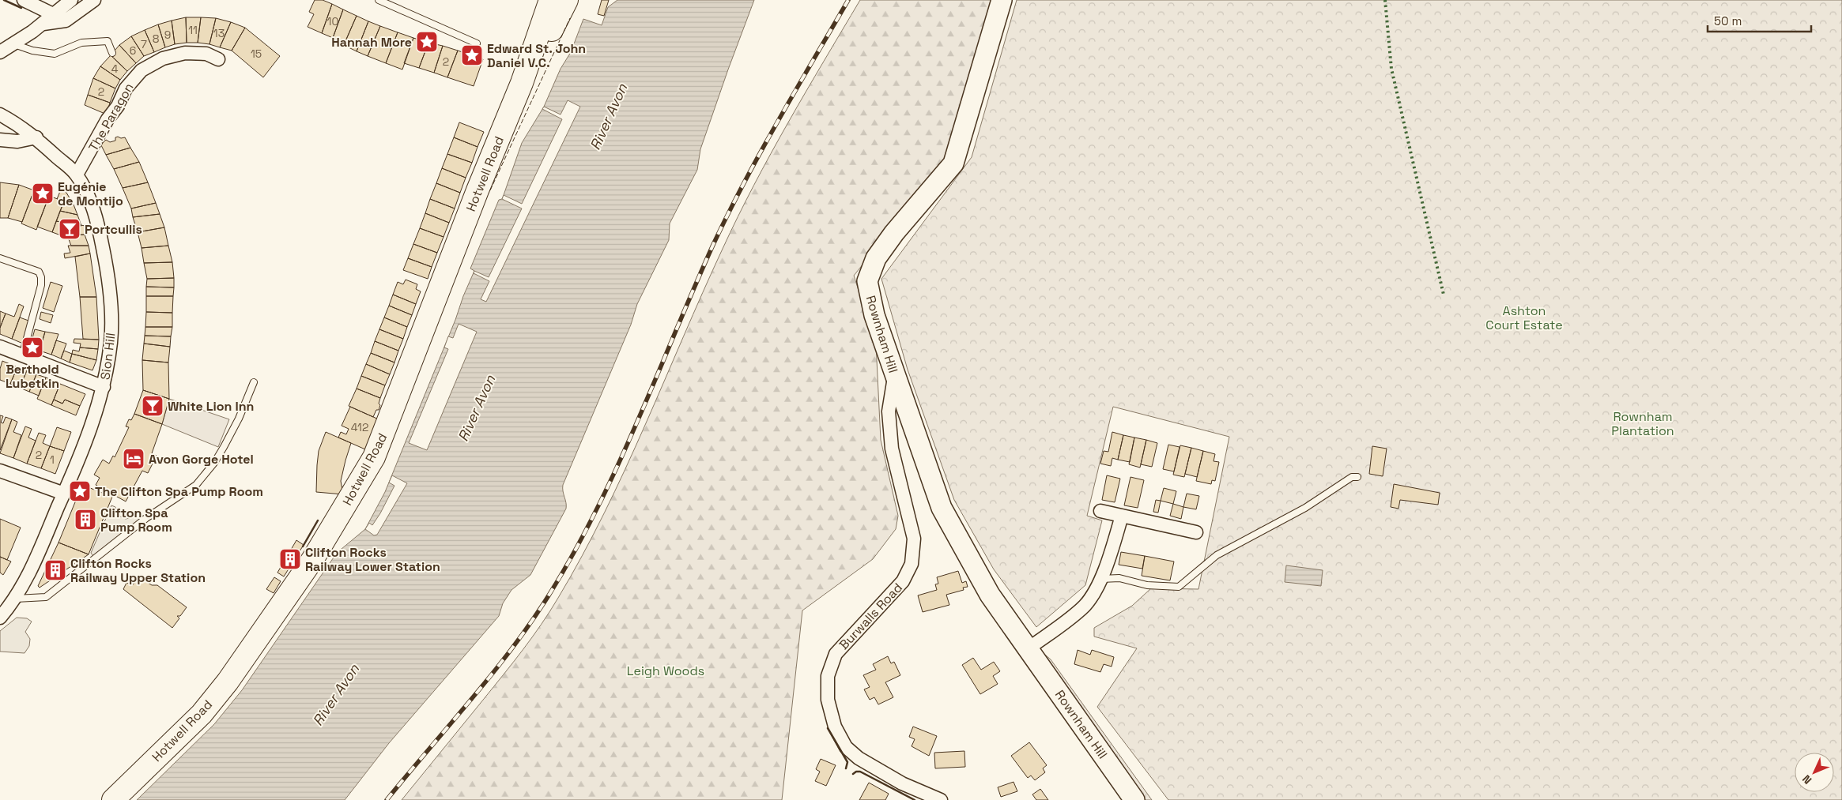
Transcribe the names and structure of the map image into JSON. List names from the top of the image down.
{
  "streets": {
    "highway": ["Hotwell Road"],
    "main road": ["Rownham Hill"],
    "street": ["The Paragon", "Sion Hill", "Burwalls Road"]
  },
  "crossings": [
    ["The Paragon", "Sion Hill"],
    ["Rownham Hill", "Burwalls Road"]
  ],
  "water": ["River Avon"],
  "parks": ["Ashton Court Estate", "Rownham Plantation", "Leigh Woods"],
  "places": {
    "place": [
      "Hannah More",
      "Edward St. John Daniel V.C.",
      "Eugénie de Montijo",
      "Berthold Lubetkin",
      "The Clifton Spa Pump Room"
    ],
    "bar": ["Portcullis", "White Lion Inn"],
    "hotel": ["Avon Gorge Hotel"],
    "building": ["Clifton Spa Pump Room", "Clifton Rocks Railway Lower Station", "Clifton Rocks Railway Upper Station"]
  },
  "house_numbers": [
    "10",
    "11",
    "13",
    "9",
    "8",
    "7",
    "6",
    "15",
    "2",
    "4",
    "2",
    "412",
    "2",
    "1"
  ],
  "scale_bar": "50 m",
  "north": "bottom left"
}
